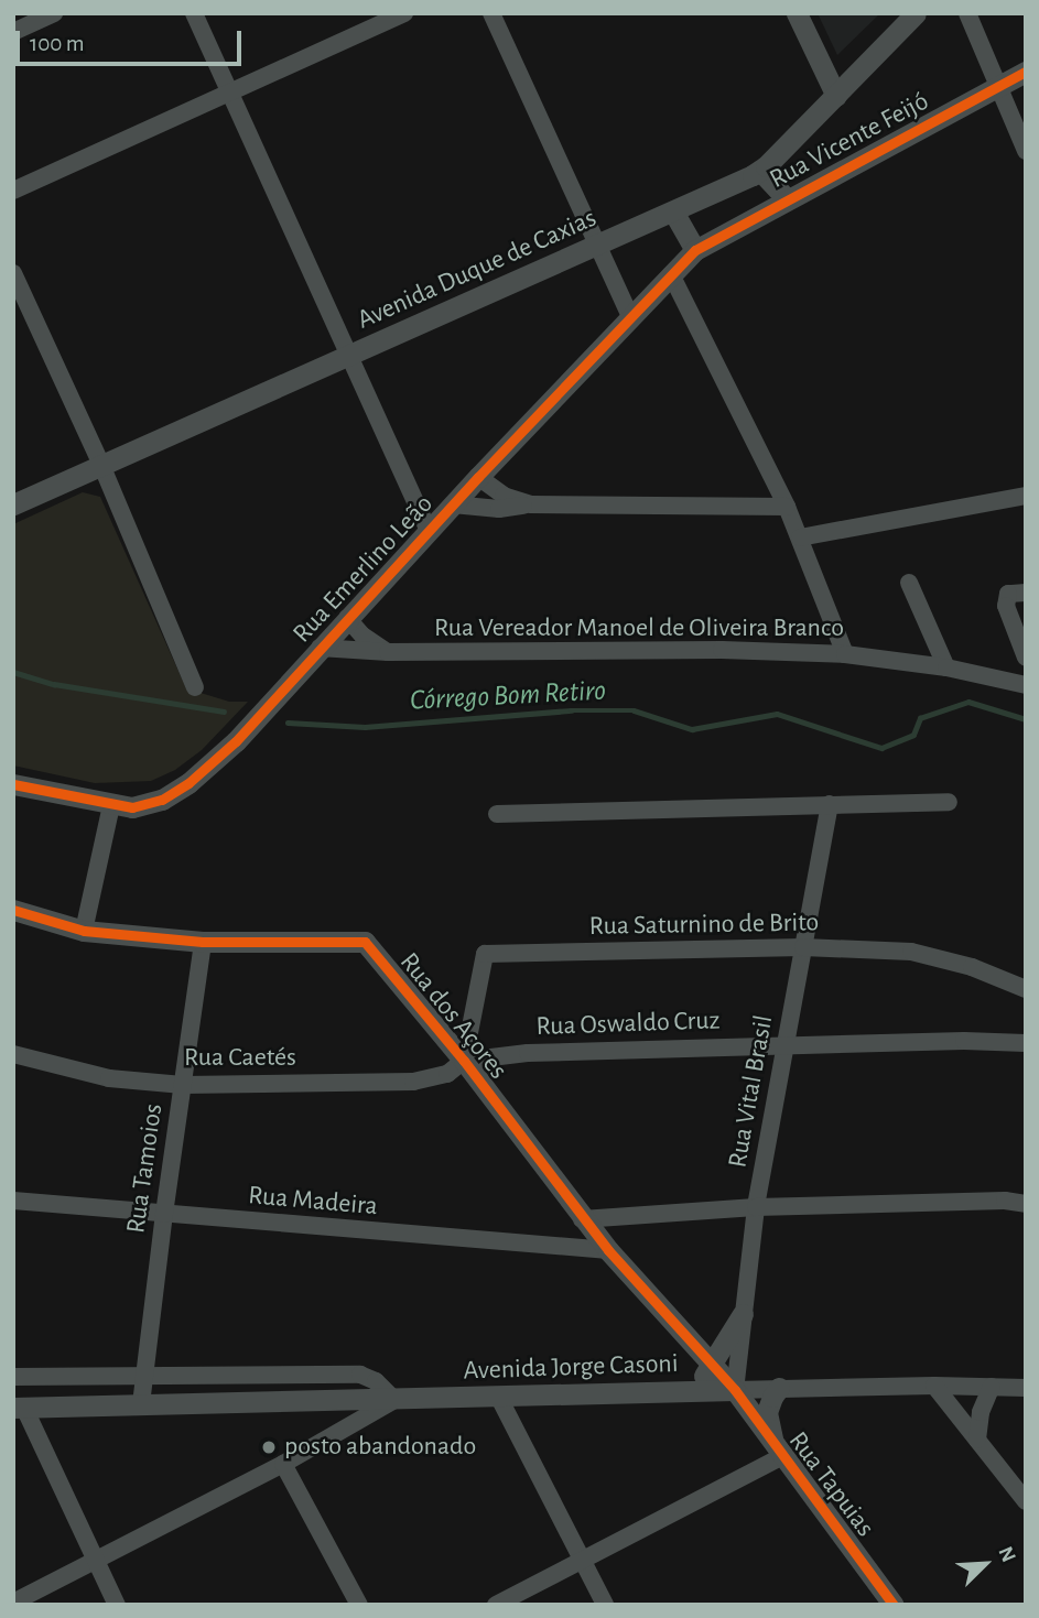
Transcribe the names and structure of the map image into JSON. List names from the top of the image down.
{
  "streets": {
    "street": [
      "Rua Vicente Feijó",
      "Avenida Duque de Caxias",
      "Rua Emerlino Leão",
      "Rua Vereador Manoel de Oliveira Branco",
      "Rua Saturnino de Brito",
      "Rua dos Açores",
      "Rua Oswaldo Cruz",
      "Rua Caetés",
      "Rua Vital Brasil",
      "Rua Tamoios",
      "Rua Madeira",
      "Avenida Jorge Casoni",
      "Rua Tapuias"
    ]
  },
  "crossings": [
    ["Rua Vicente Feijó", "Rua Emerlino Leão"],
    ["Rua Emerlino Leão", "Rua Vereador Manoel de Oliveira Branco"],
    ["Rua Saturnino de Brito", "Rua dos Açores"],
    ["Rua Saturnino de Brito", "Rua Oswaldo Cruz"],
    ["Rua Saturnino de Brito", "Rua Caetés"],
    ["Rua Saturnino de Brito", "Rua Vital Brasil"],
    ["Rua dos Açores", "Rua Oswaldo Cruz"],
    ["Rua dos Açores", "Rua Caetés"],
    ["Rua dos Açores", "Rua Vital Brasil"],
    ["Rua dos Açores", "Rua Tamoios"],
    ["Rua dos Açores", "Rua Madeira"],
    ["Rua dos Açores", "Avenida Jorge Casoni"],
    ["Rua dos Açores", "Rua Tapuias"],
    ["Rua Oswaldo Cruz", "Rua Caetés"],
    ["Rua Oswaldo Cruz", "Rua Vital Brasil"],
    ["Rua Caetés", "Rua Tamoios"],
    ["Rua Vital Brasil", "Avenida Jorge Casoni"],
    ["Rua Vital Brasil", "Rua Tapuias"],
    ["Rua Tamoios", "Rua Madeira"],
    ["Rua Tamoios", "Avenida Jorge Casoni"],
    ["Avenida Jorge Casoni", "Rua Tapuias"]
  ],
  "water": ["Córrego Bom Retiro"],
  "places": ["posto abandonado"],
  "scale_bar": "100 m",
  "north": "top right"
}
